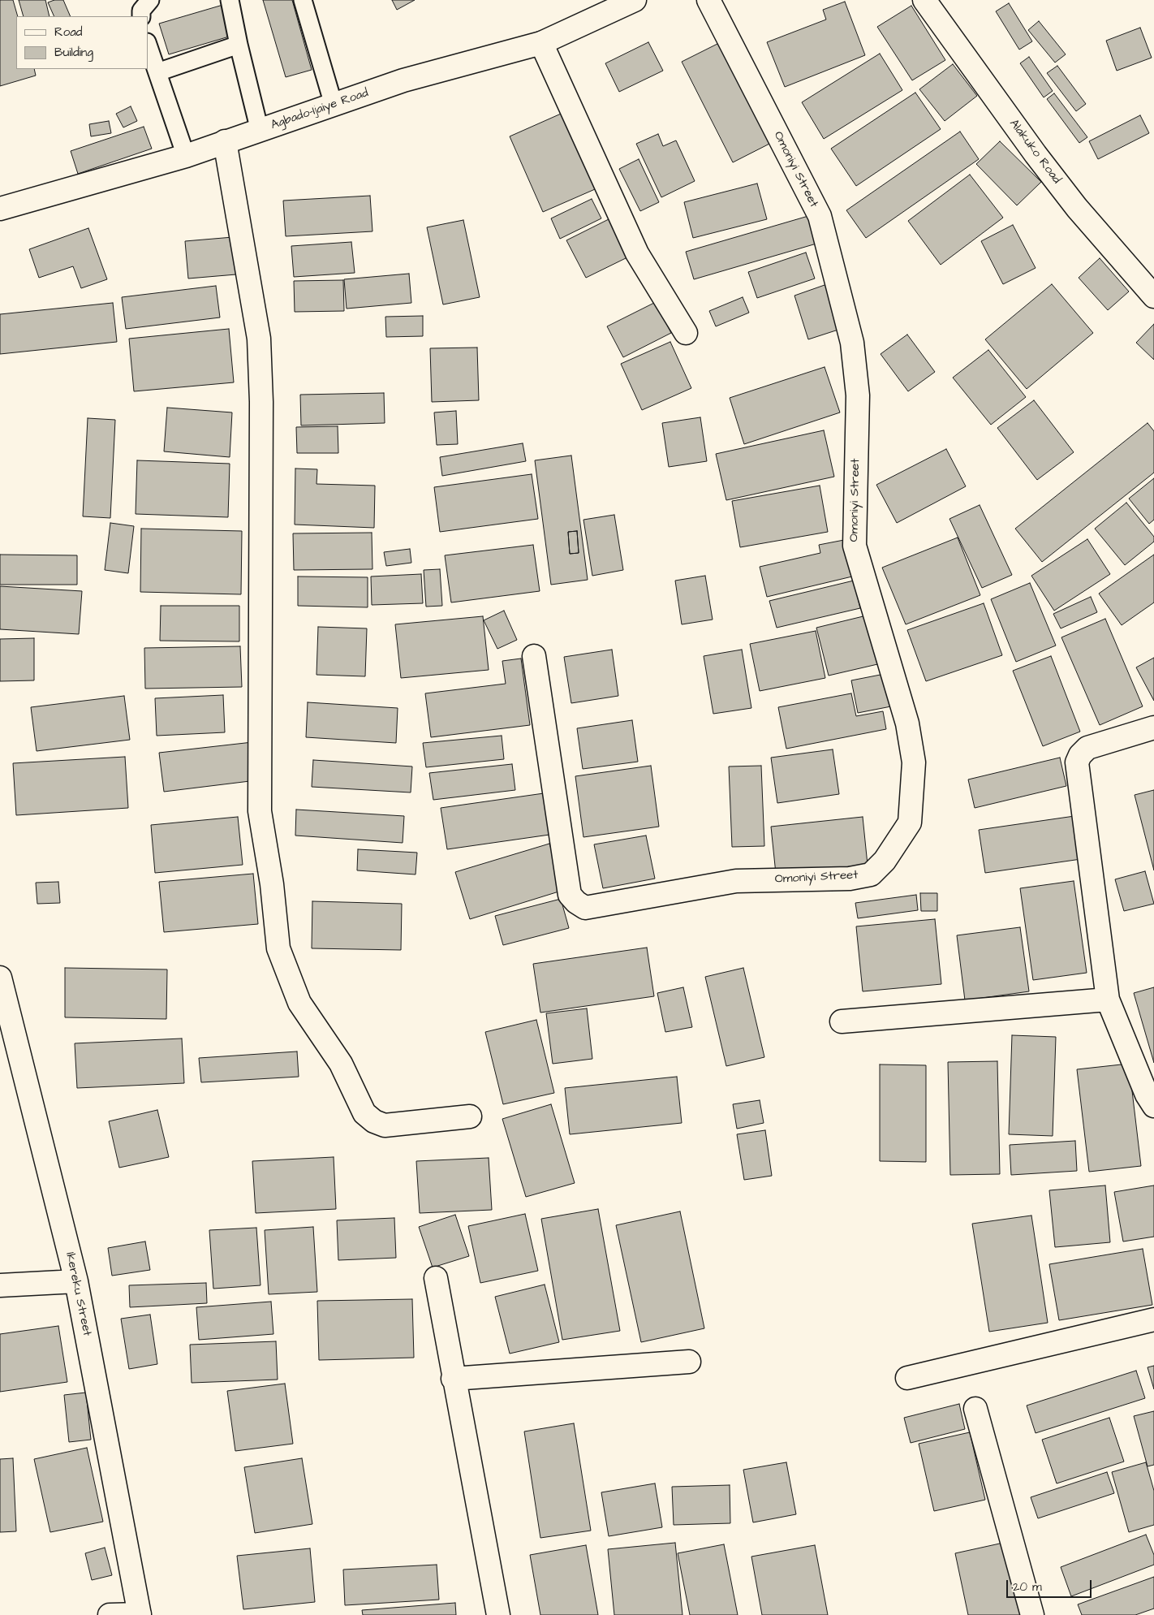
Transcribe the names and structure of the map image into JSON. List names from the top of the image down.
{
  "streets": {
    "street": [
      "Agbado-Ijaiye Road",
      "Alakuko Road",
      "Omoniyi Street",
      "Ikereku Street"
    ]
  },
  "legend": ["Road", "Building"],
  "scale_bar": "20 m"
}
